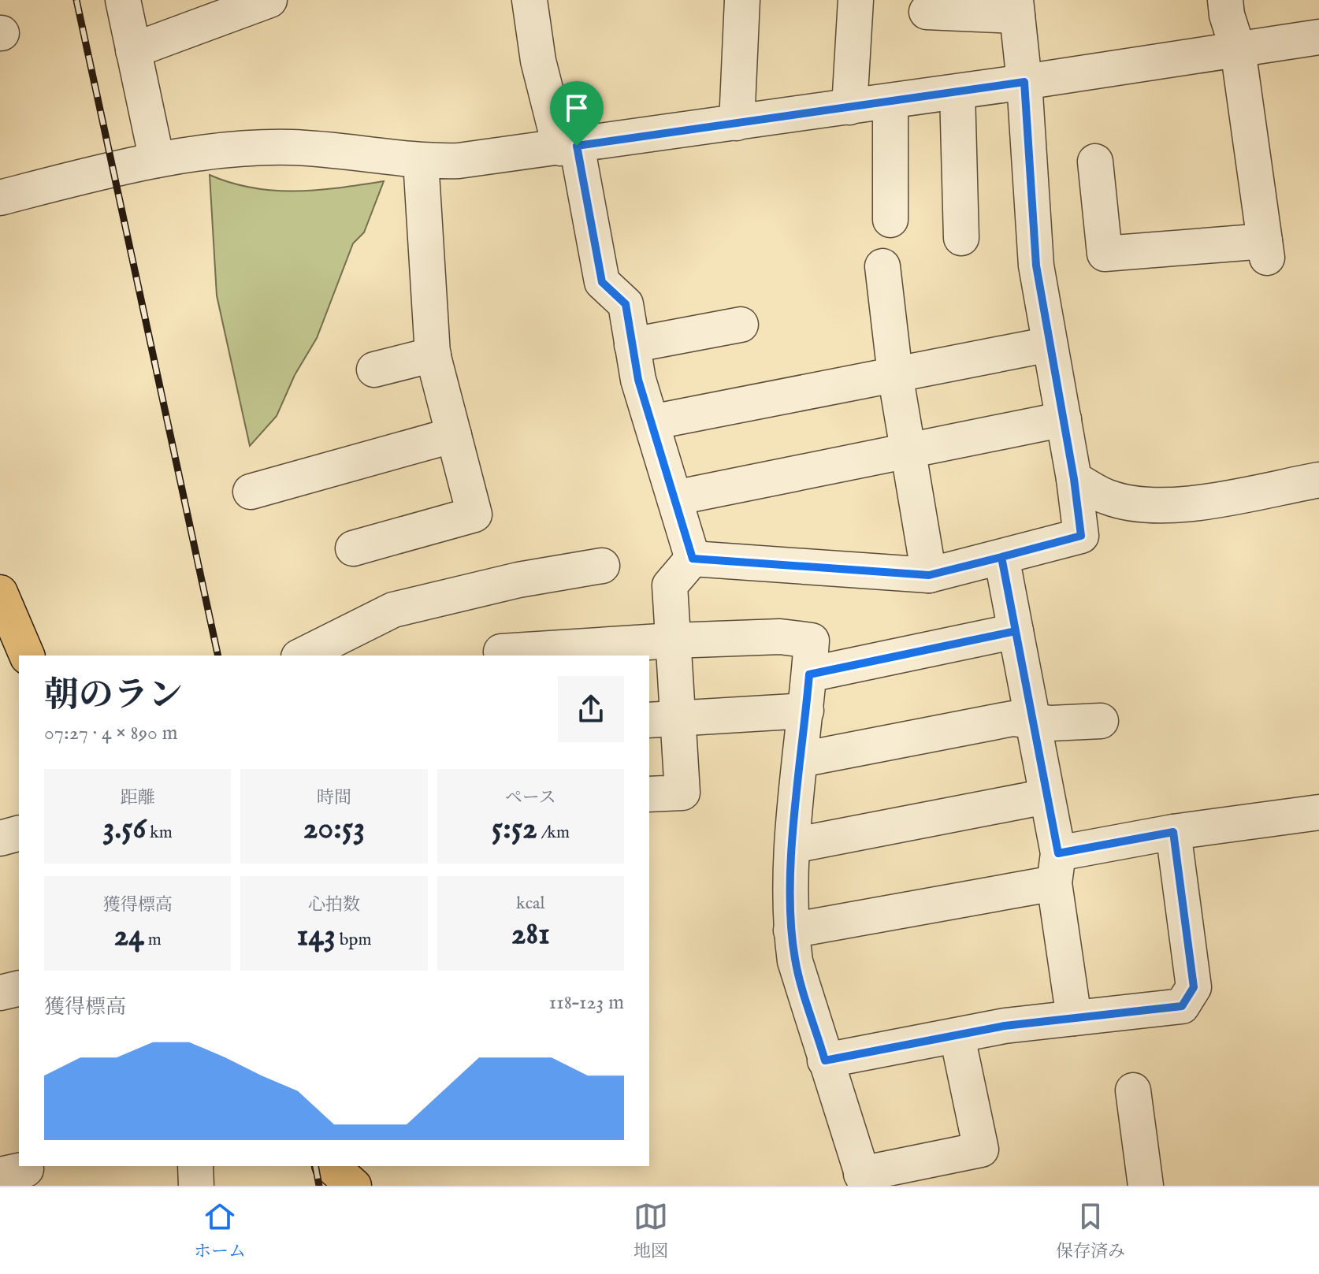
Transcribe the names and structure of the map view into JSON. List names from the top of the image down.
{
  "page": {
    "heading": ["朝のラン", "07:27 · 4 × 890 m"],
    "stats": [
      ["距離", "3.56 km"],
      ["時間", "20:53"],
      ["ペース", "5:52 /km"],
      ["獲得標高", "24 m"],
      ["心拍数", "143 bpm"],
      ["kcal", "281"]
    ],
    "chart": ["獲得標高", "118–123 m"],
    "tabs": ["ホーム", "地図", "保存済み"]
  }
}
